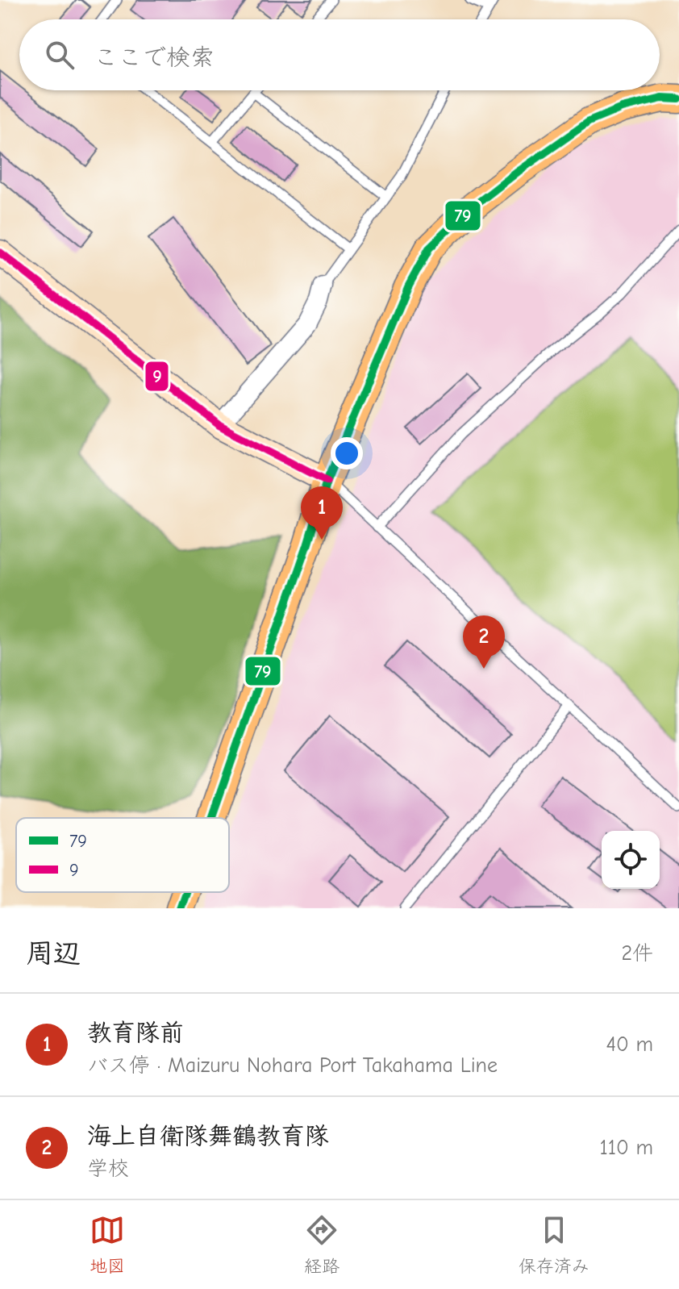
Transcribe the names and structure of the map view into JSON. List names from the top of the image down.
{
  "lines": ["transit line 79", "transit line 9"],
  "legend": ["79", "9"],
  "page": {
    "search": "ここで検索",
    "pins": ["1", "2"],
    "heading": ["周辺", "2件"],
    "list": [
      {
        "mark": "1",
        "name": "教育隊前",
        "note": "バス停 · Maizuru Nohara Port Takahama Line",
        "value": "40 m"
      },
      {
        "mark": "2",
        "name": "海上自衛隊舞鶴教育隊",
        "note": "学校",
        "value": "110 m"
      }
    ],
    "nav": ["地図", "経路", "保存済み"]
  }
}
